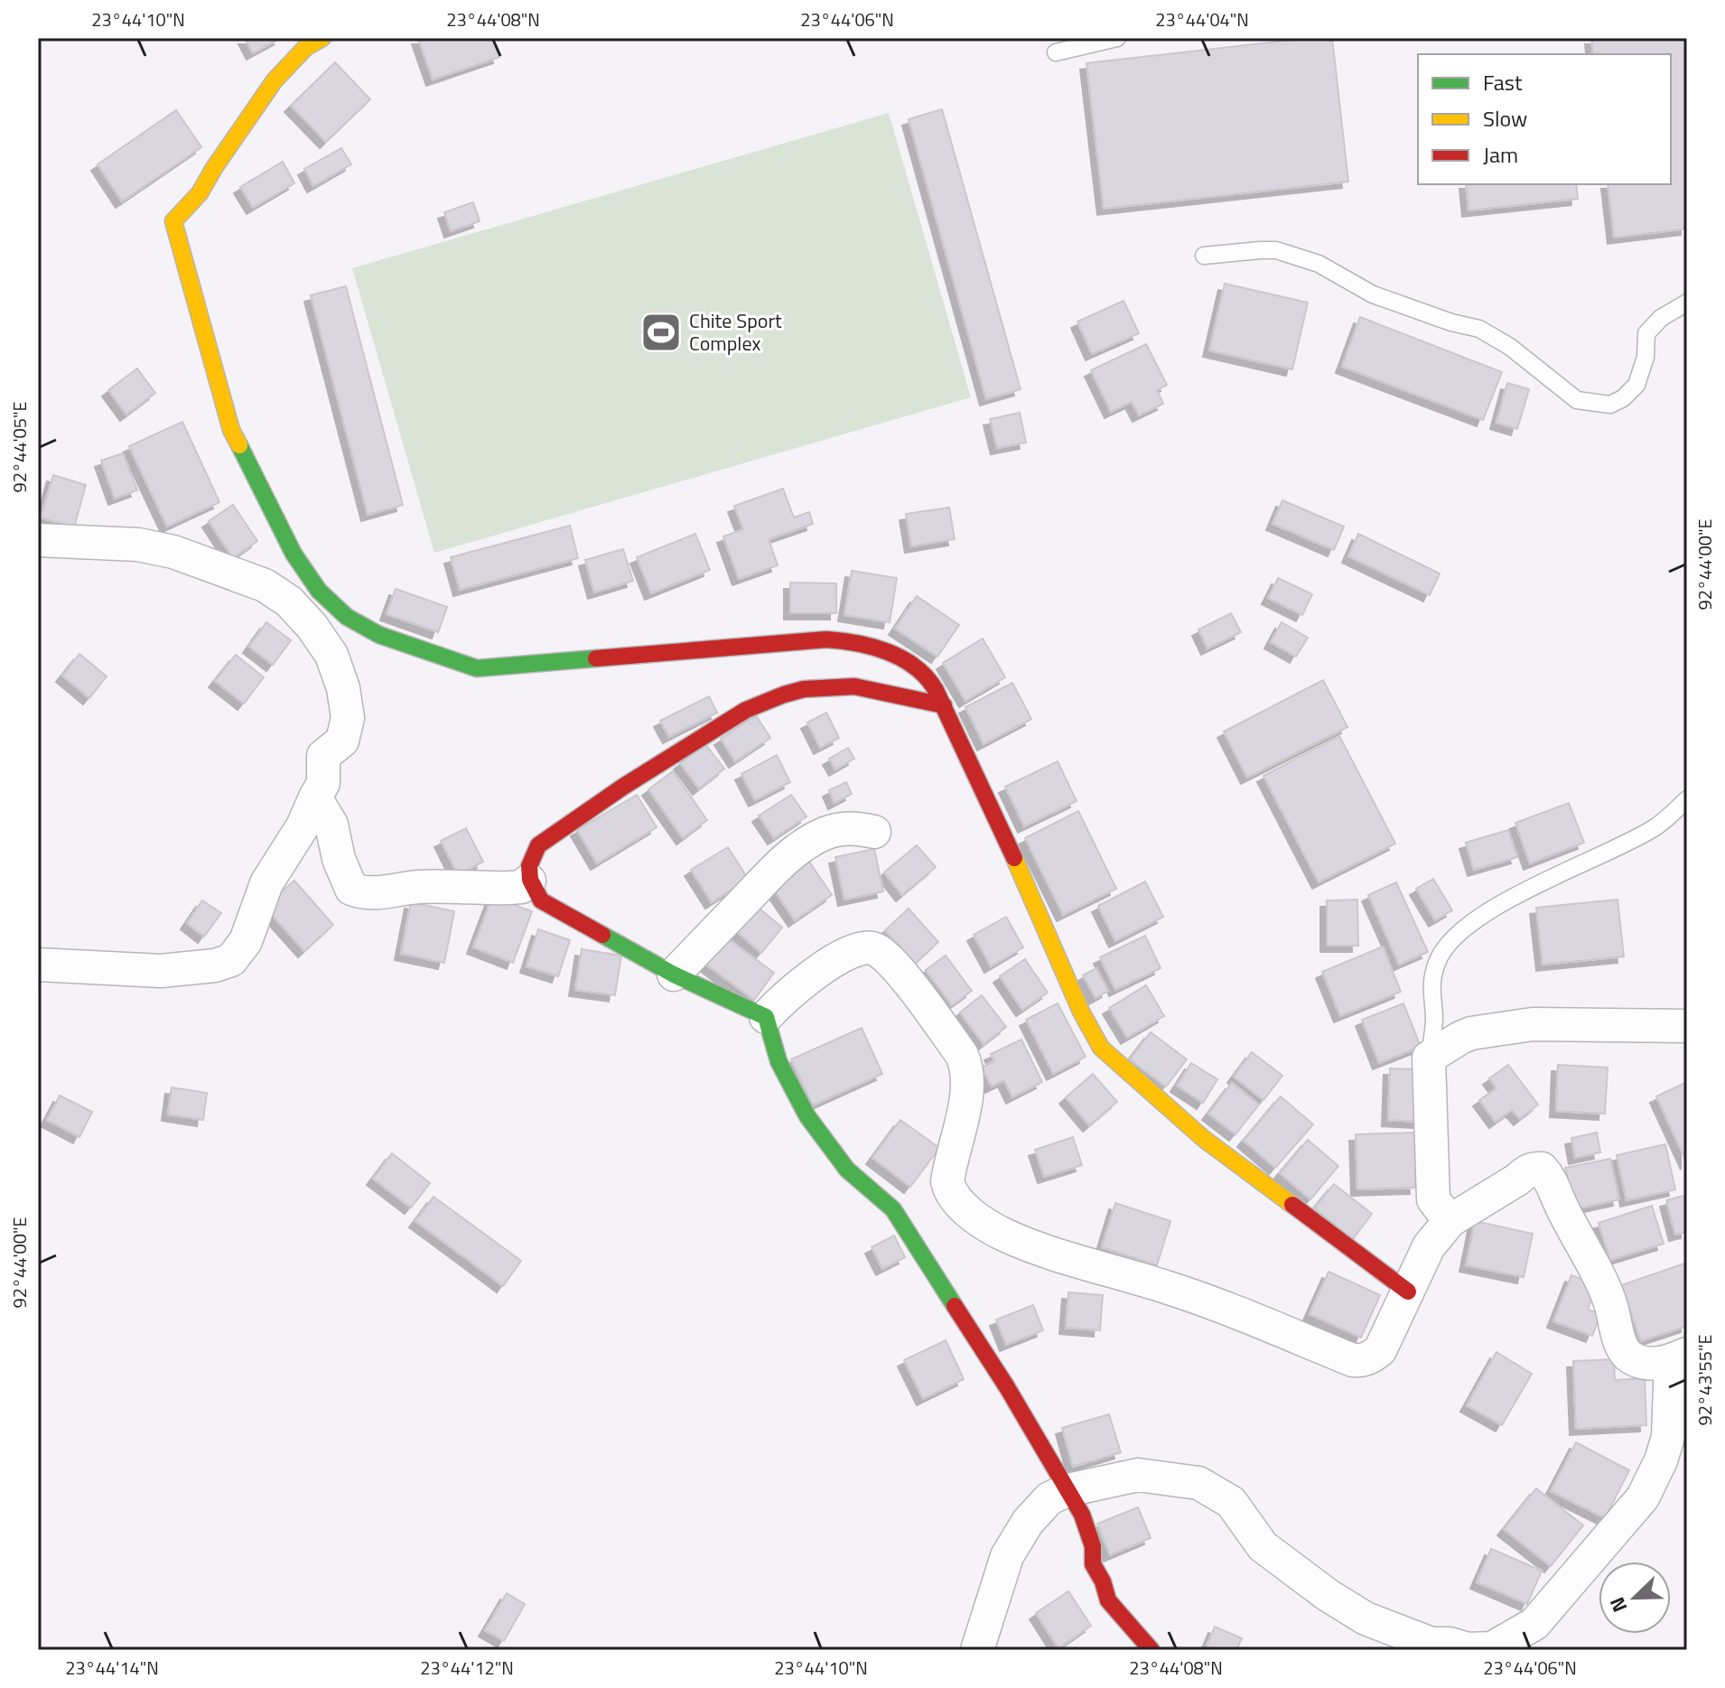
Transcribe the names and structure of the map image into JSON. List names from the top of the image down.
{
  "places": {
    "sports": ["Chite Sport Complex"]
  },
  "legend": ["Fast", "Slow", "Jam"],
  "north": "bottom left",
  "coordinates": [
    "23°44'10\"N",
    "23°44'08\"N",
    "23°44'06\"N",
    "23°44'04\"N",
    "92°44'05\"E",
    "92°44'00\"E",
    "92°43'55\"E",
    "23°44'14\"N",
    "23°44'12\"N"
  ]
}
